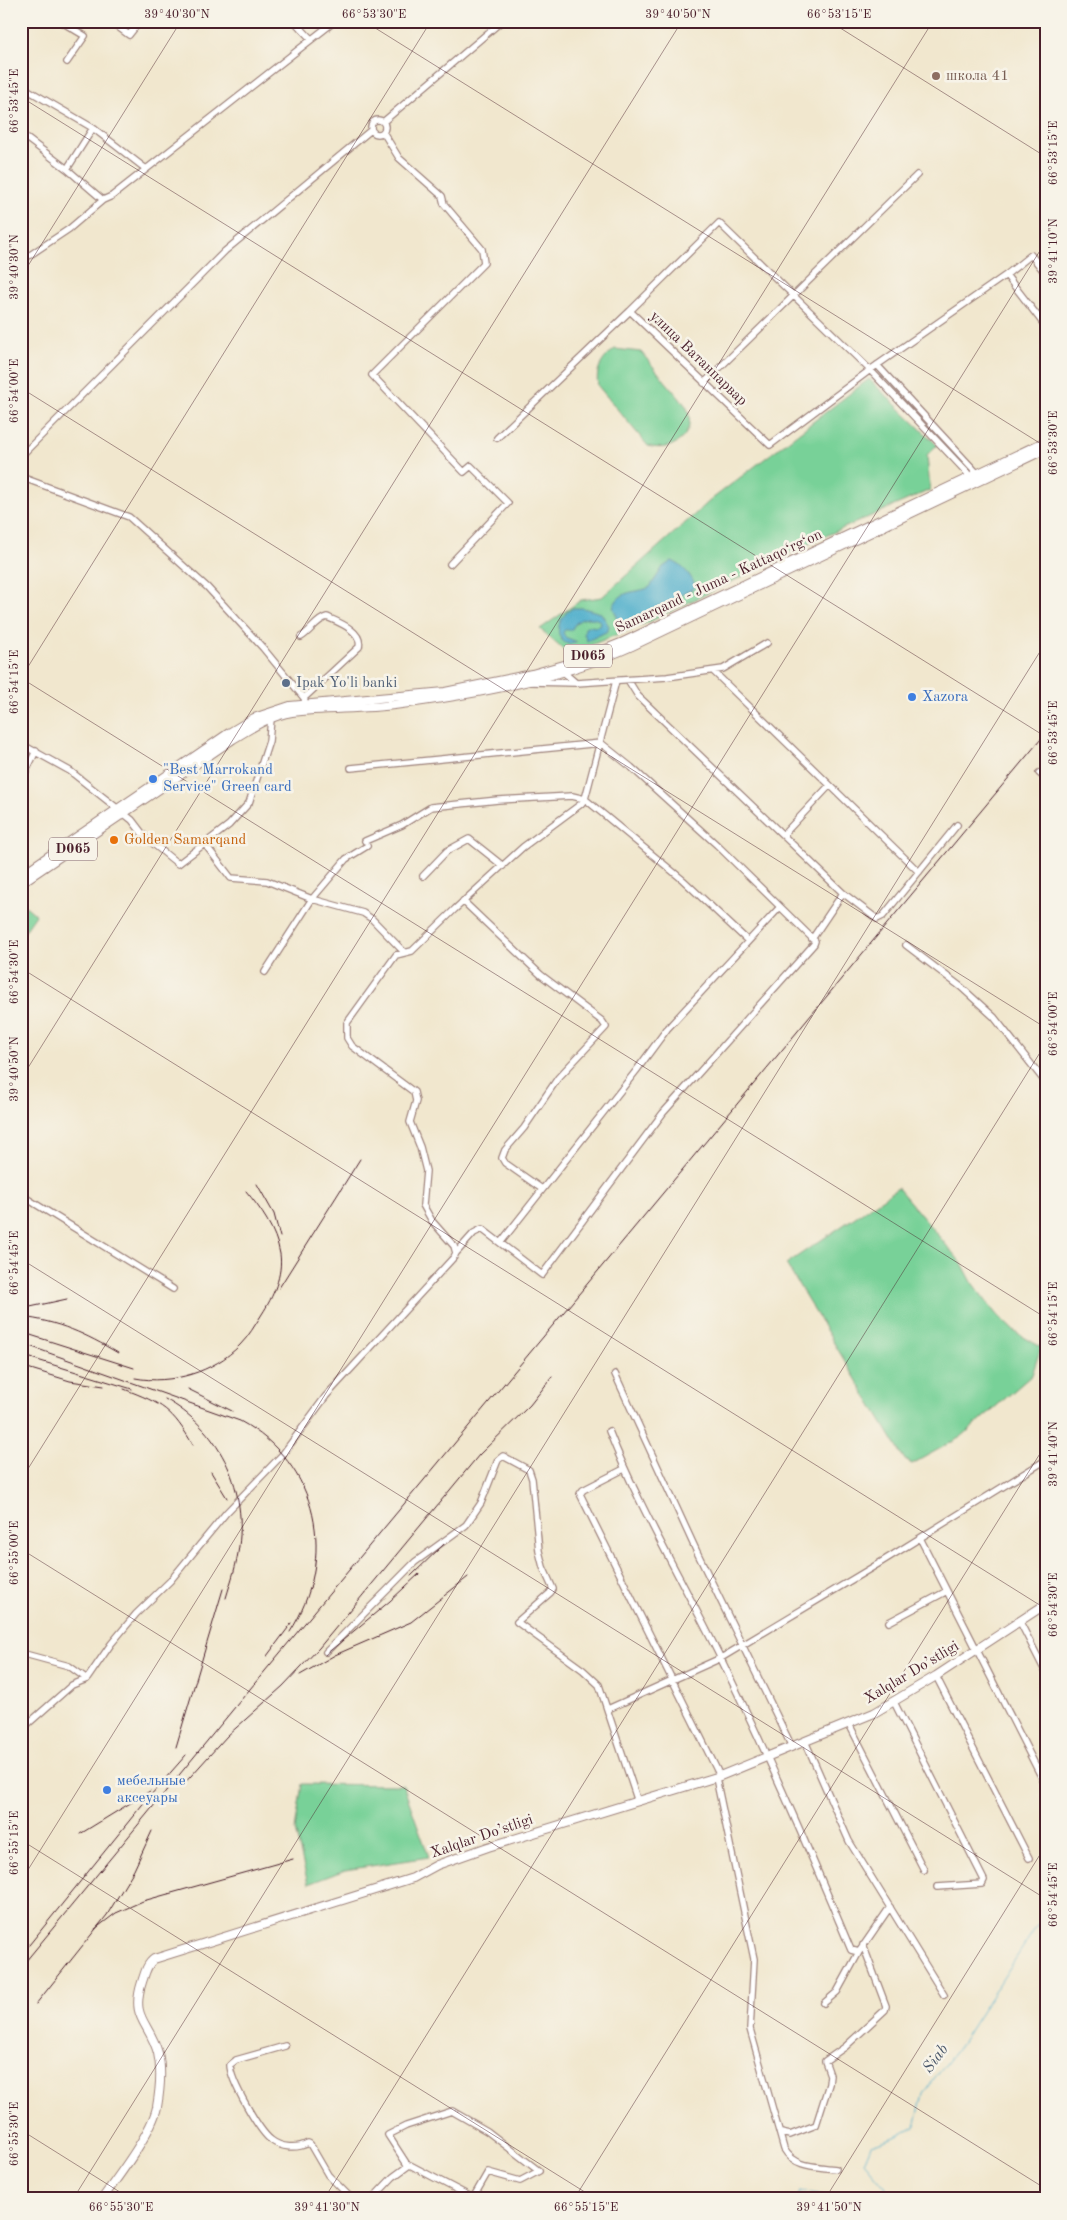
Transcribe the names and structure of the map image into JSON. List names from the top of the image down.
{
  "streets": {
    "main road": ["Samarqand - Juma - Kattaqo‘rg‘on", "D065", "Xalqlar Do’stligi"],
    "street": ["улица Ватанпарвар"]
  },
  "crossings": [
    ["Samarqand - Juma - Kattaqo‘rg‘on", "D065"]
  ],
  "water": ["Siab"],
  "places": [
    "школа 41",
    "Ipak Yo'li banki",
    "Xazora",
    "\"Best Marrokand Service\" Green card",
    "Golden Samarqand",
    "мебельные аксеуары"
  ],
  "coordinates": [
    "39°40'30\"N",
    "66°53'30\"E",
    "39°40'50\"N",
    "66°53'15\"E",
    "66°53'45\"E",
    "39°41'10\"N",
    "66°54'00\"E",
    "66°54'15\"E",
    "66°54'30\"E",
    "66°54'45\"E",
    "39°41'40\"N",
    "66°55'00\"E",
    "66°55'15\"E",
    "66°55'30\"E",
    "39°41'30\"N",
    "39°41'50\"N"
  ]
}
